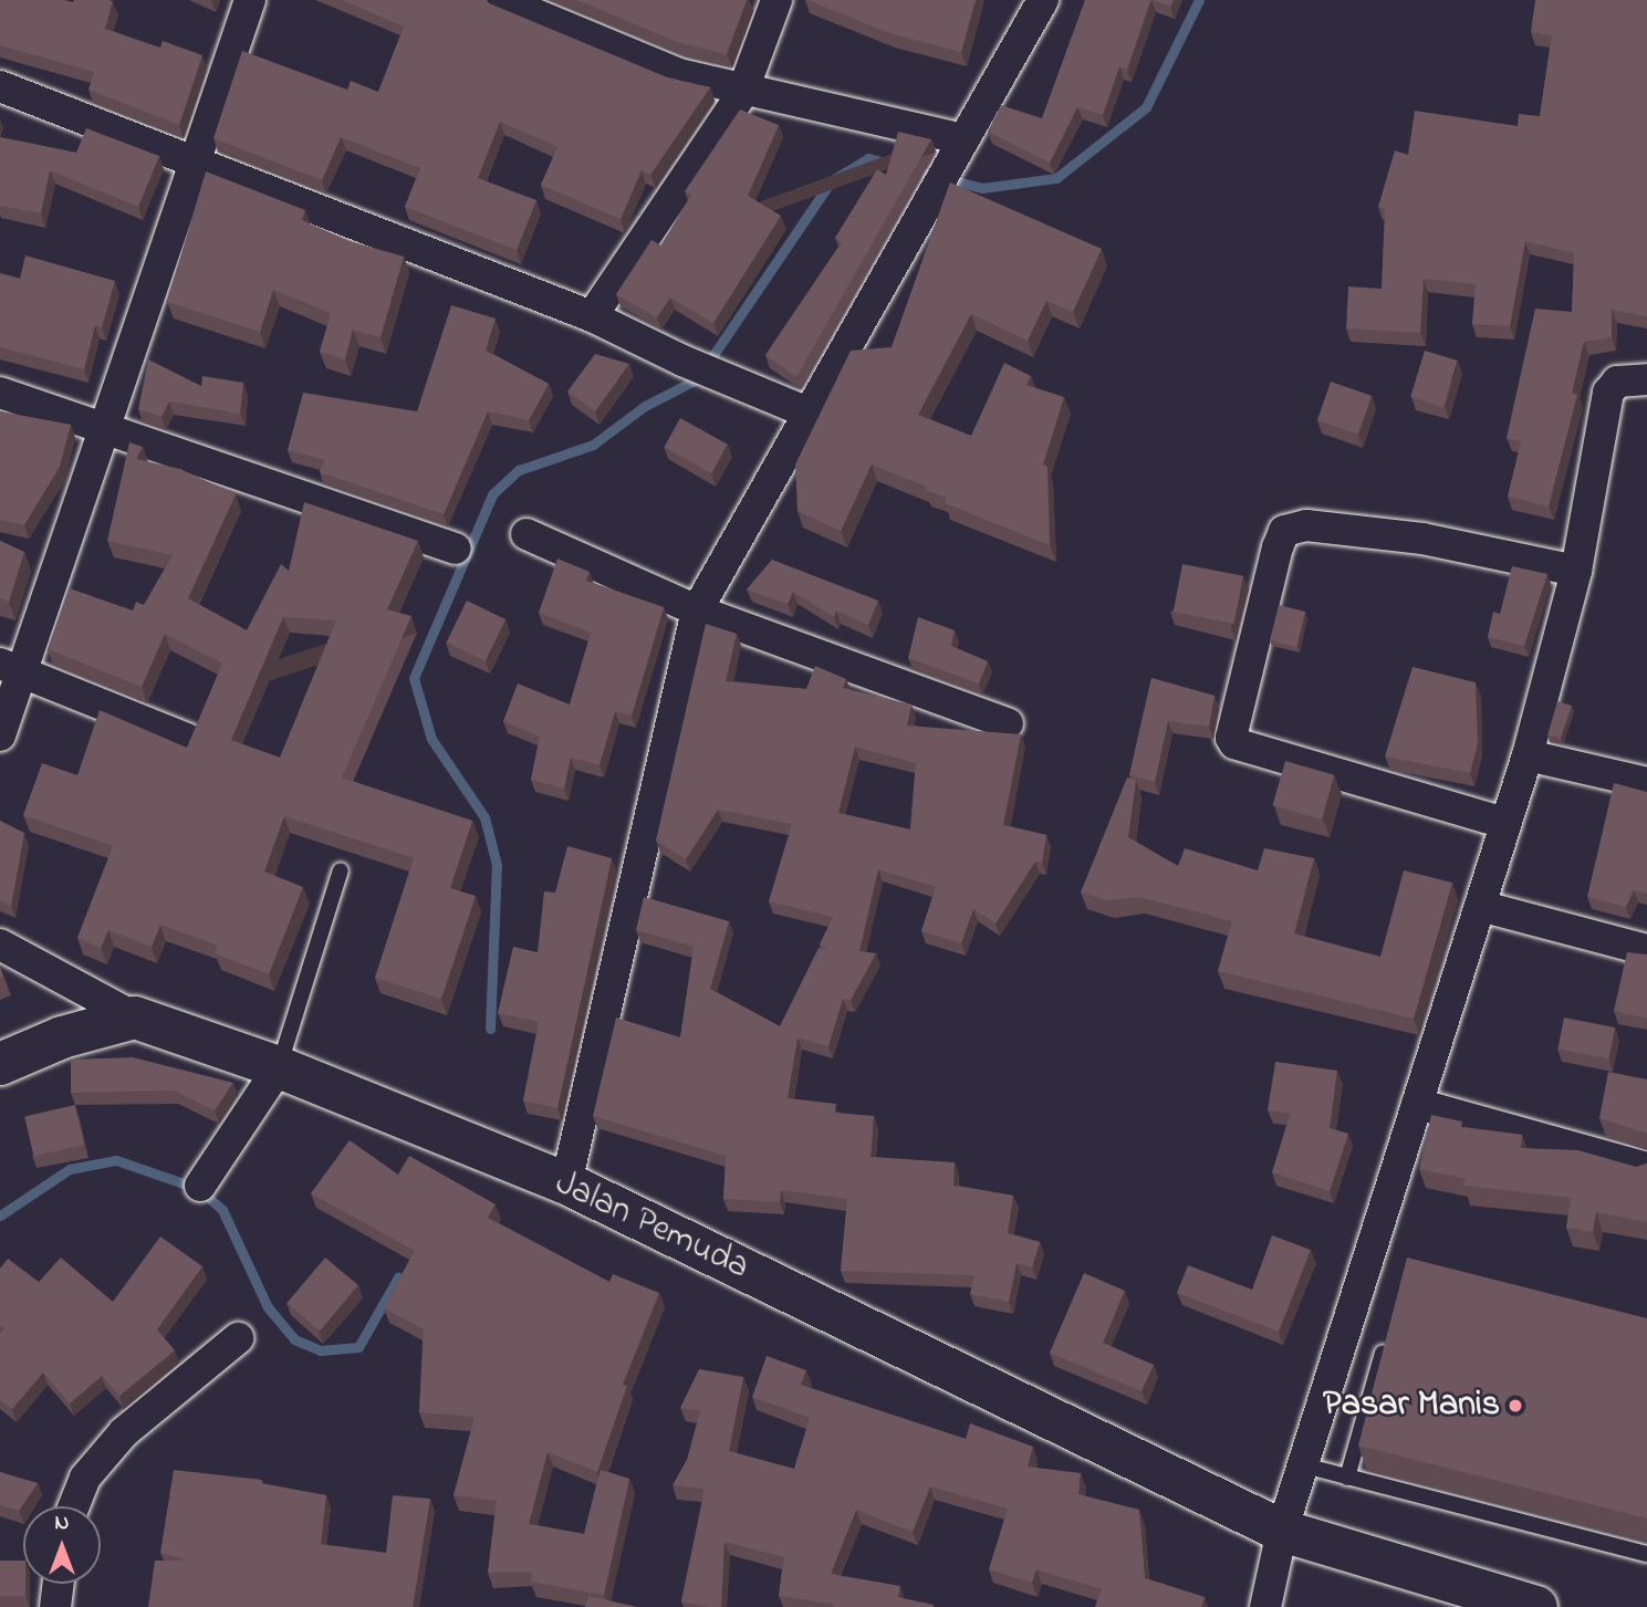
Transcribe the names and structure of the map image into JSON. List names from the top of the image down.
{
  "streets": {
    "main road": ["Jalan Pemuda"]
  },
  "places": ["Pasar Manis"],
  "north": "top"
}
